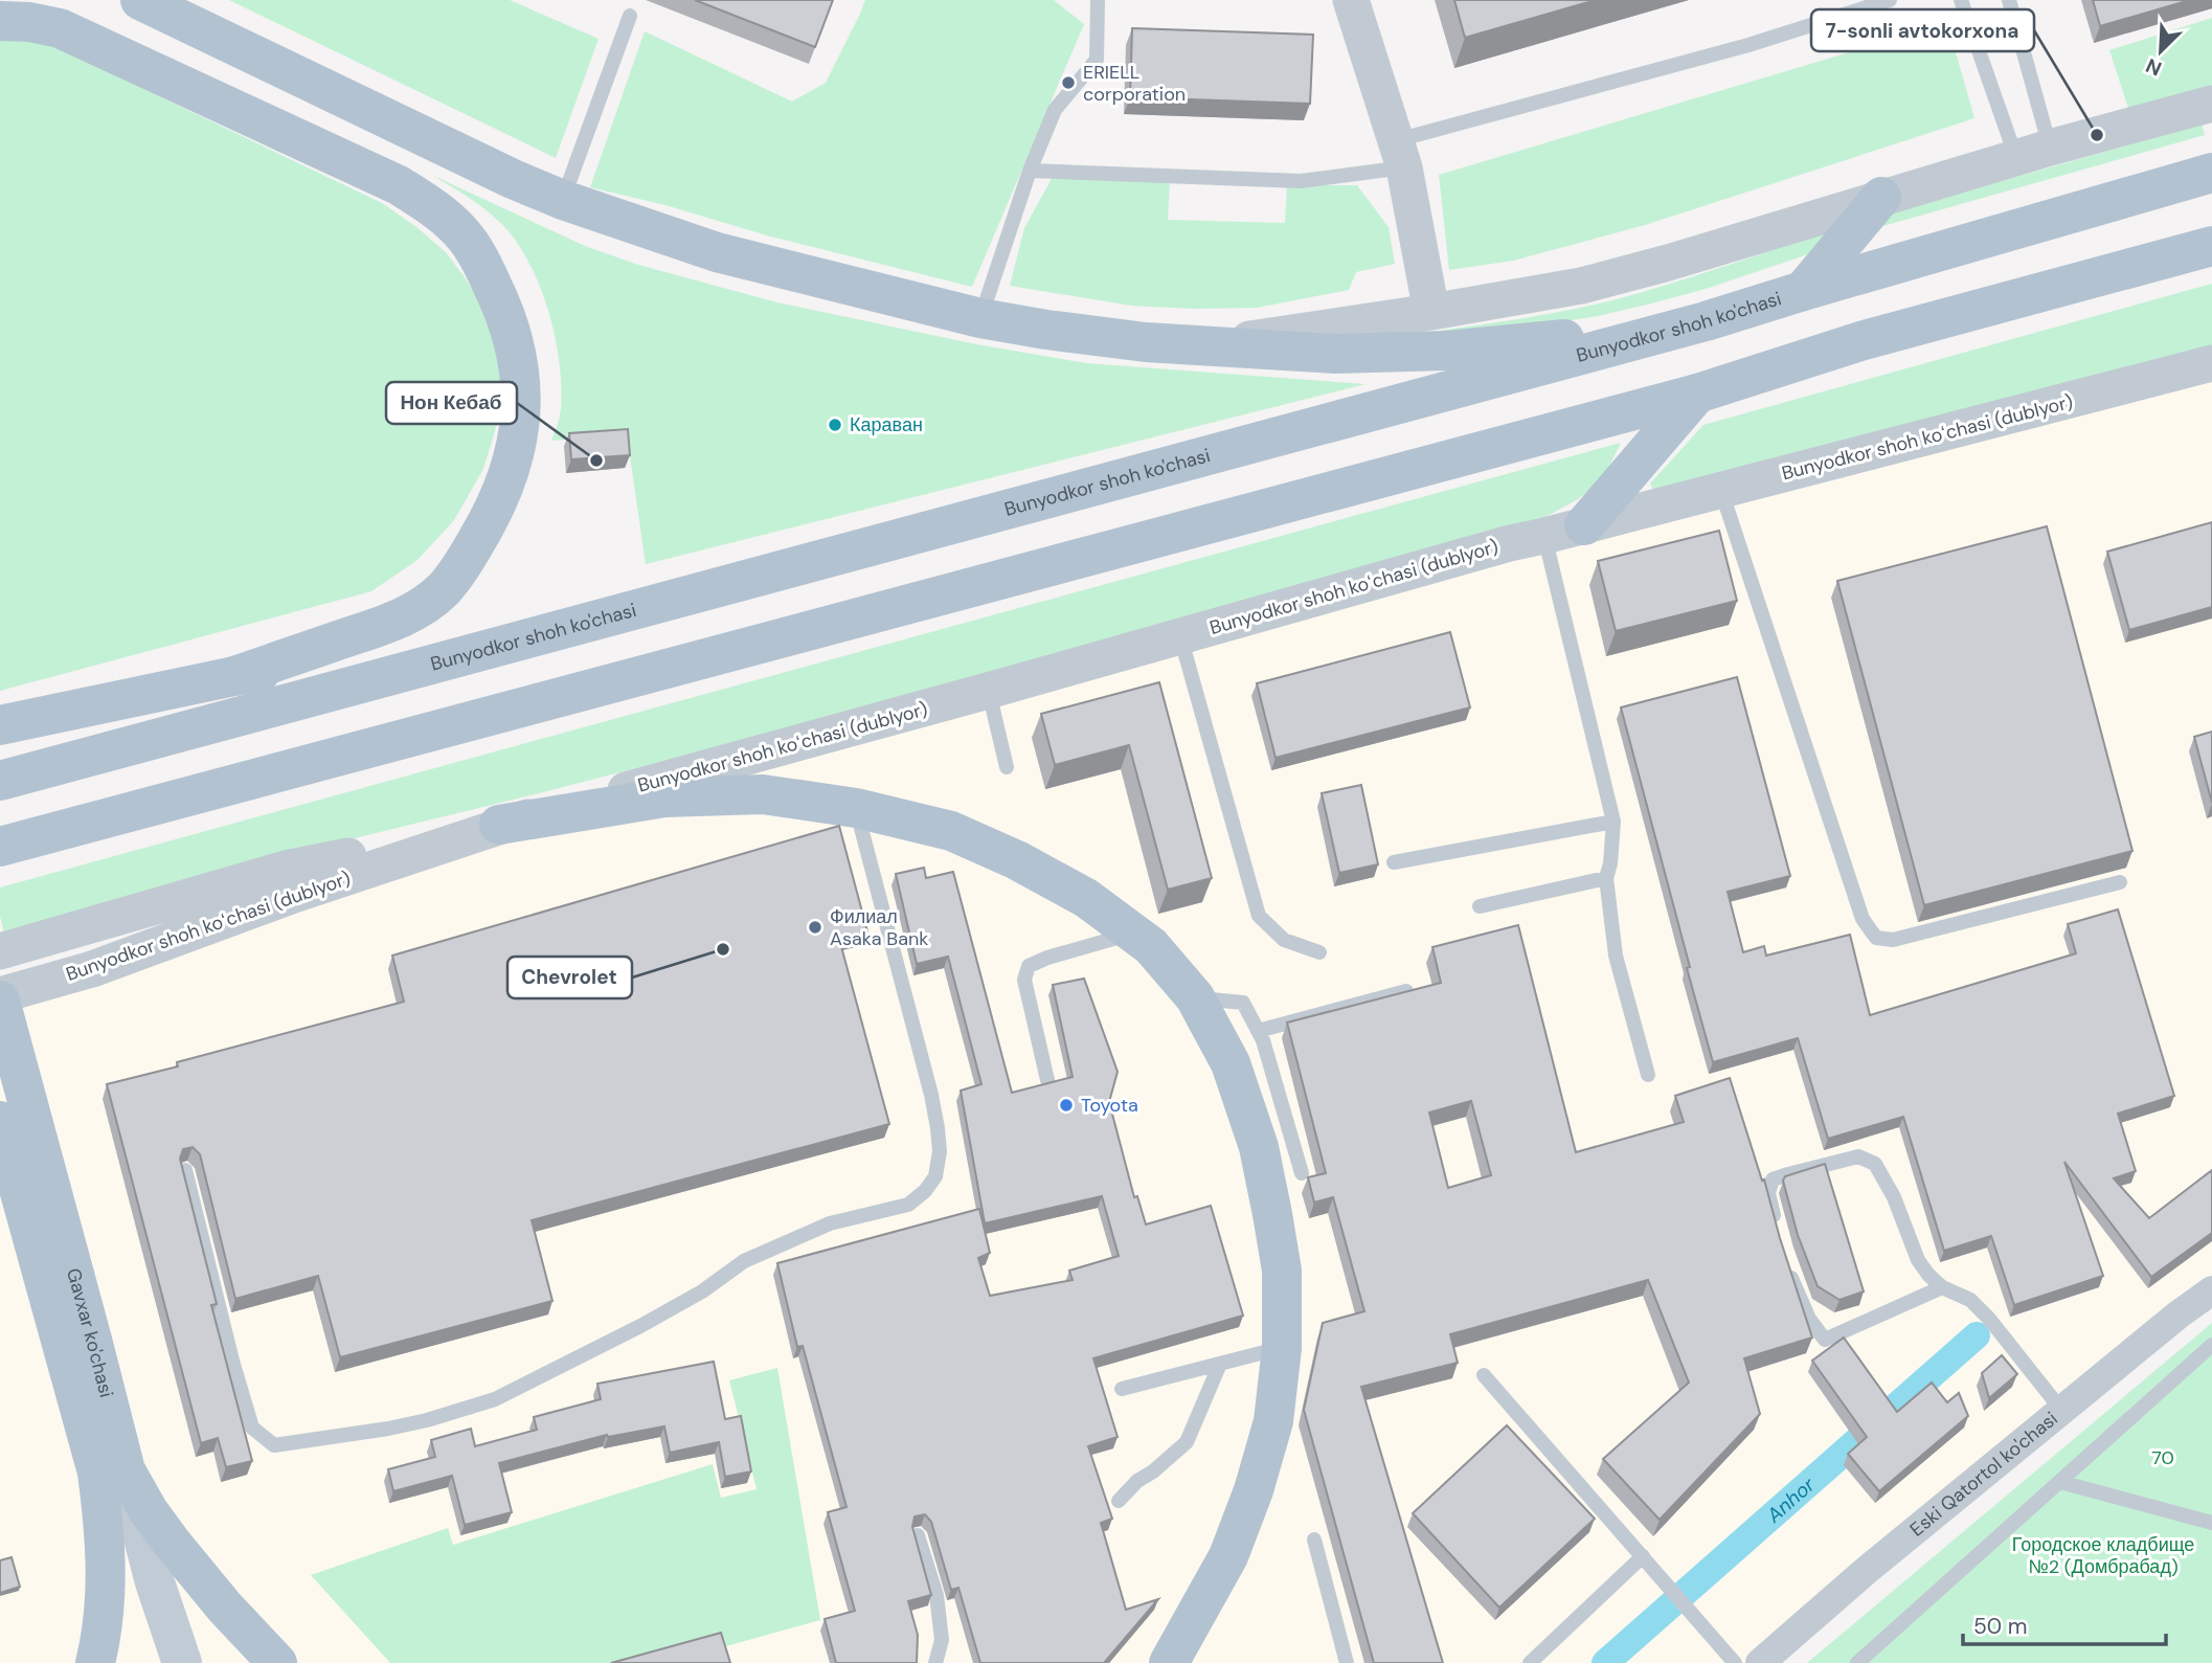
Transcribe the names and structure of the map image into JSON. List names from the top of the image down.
{
  "streets": {
    "main road": ["Bunyodkor shoh ko'chasi", "Gavxar ko'chasi"],
    "street": ["Bunyodkor shoh koʻchasi (dublyor)", "Eski Qatortol ko'chasi"]
  },
  "crossings": [
    ["Bunyodkor shoh koʻchasi (dublyor)", "Gavxar ko'chasi"]
  ],
  "water": ["Anhor"],
  "parks": ["70", "Городское кладбище №2 (Домбрабад)"],
  "places": [
    "ERIELL corporation",
    "7-sonli avtokorxona",
    "Караван",
    "Нон Кебаб",
    "Филиал Asaka Bank",
    "Chevrolet",
    "Toyota"
  ],
  "scale_bar": "50 m",
  "north": "bottom left"
}
